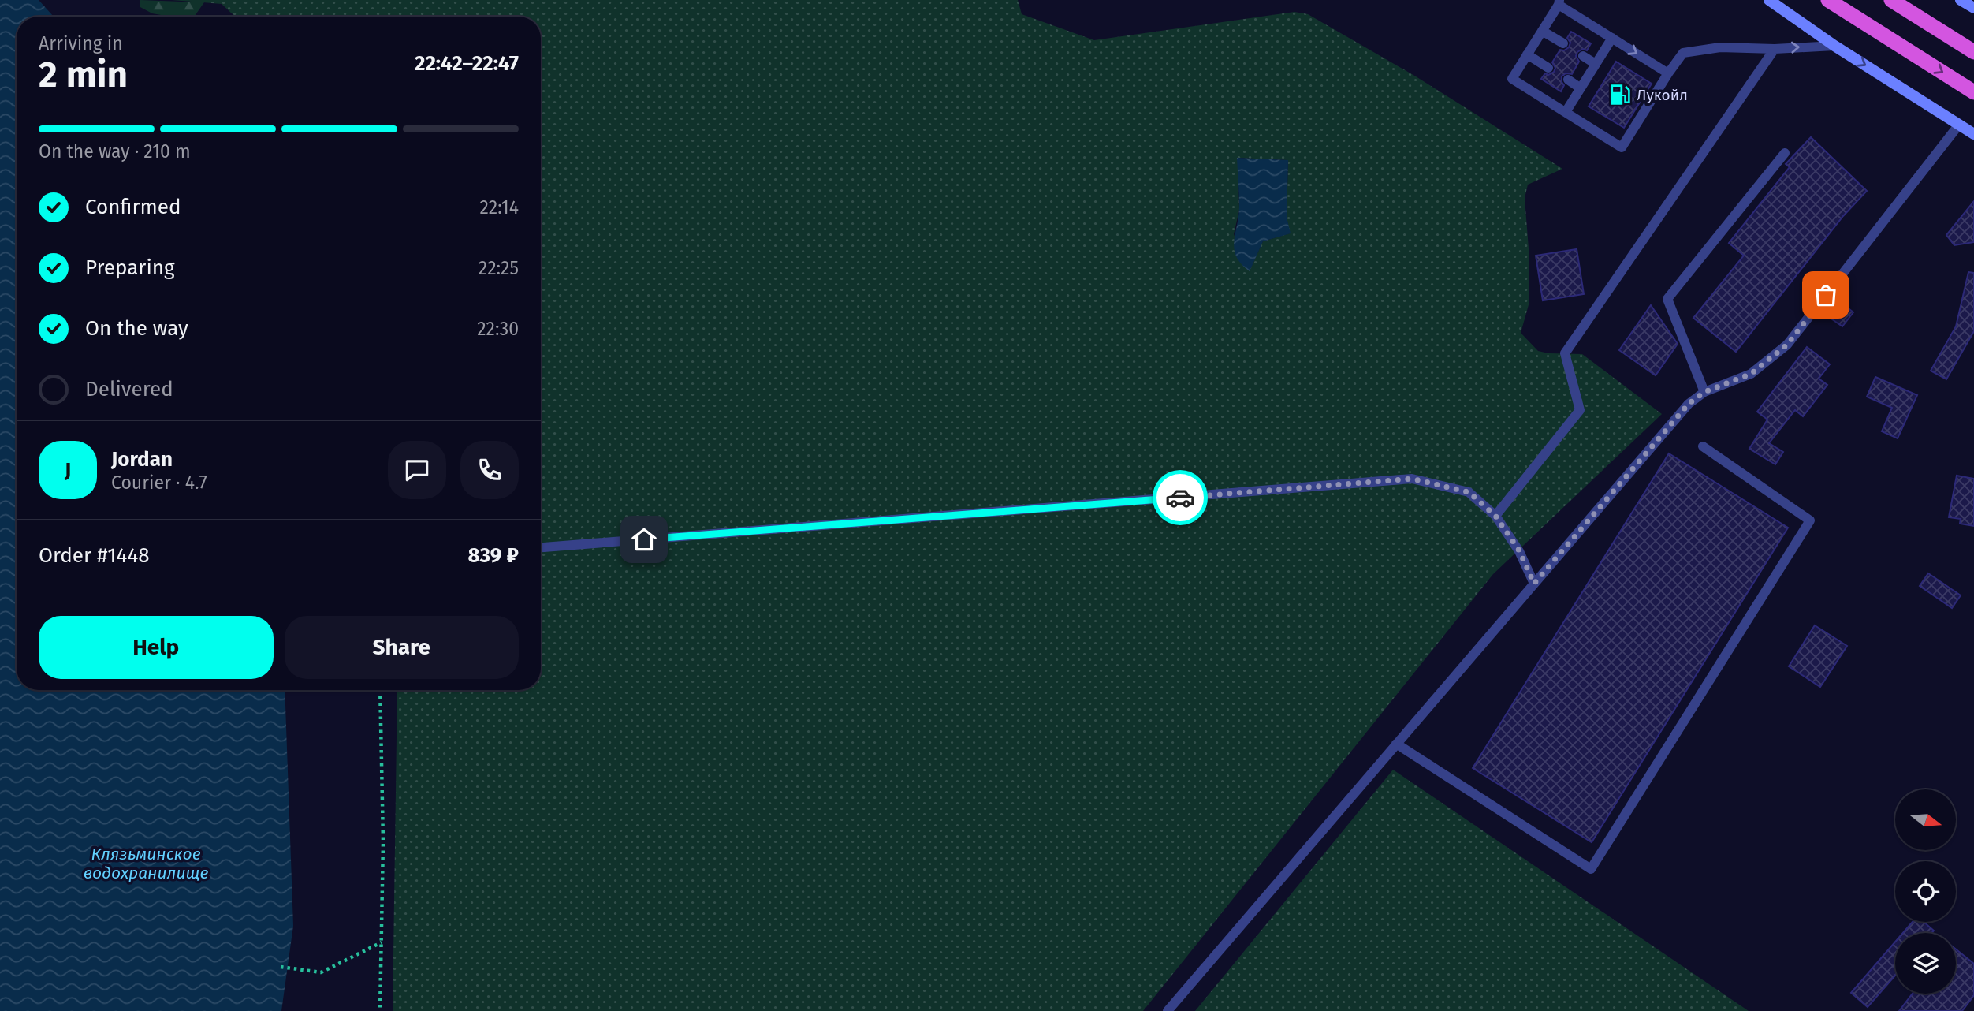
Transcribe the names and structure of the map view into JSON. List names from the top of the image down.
{
  "water": ["Клязьминское водохранилище"],
  "places": {
    "fuel station": ["Лукойл"]
  },
  "north": "right",
  "page": {
    "heading": ["2 min", "Arriving in", "22:42–22:47"],
    "panel": [
      "Jordan",
      "Courier · 4.7",
      "Order #1448",
      "839 ₽"
    ],
    "bar": "On the way · 210 m",
    "list": [
      ["Confirmed", "22:14"],
      ["Preparing", "22:25"],
      ["On the way", "22:30"],
      "Delivered"
    ],
    "round": "J",
    "buttons": ["Help", "Share"]
  }
}
